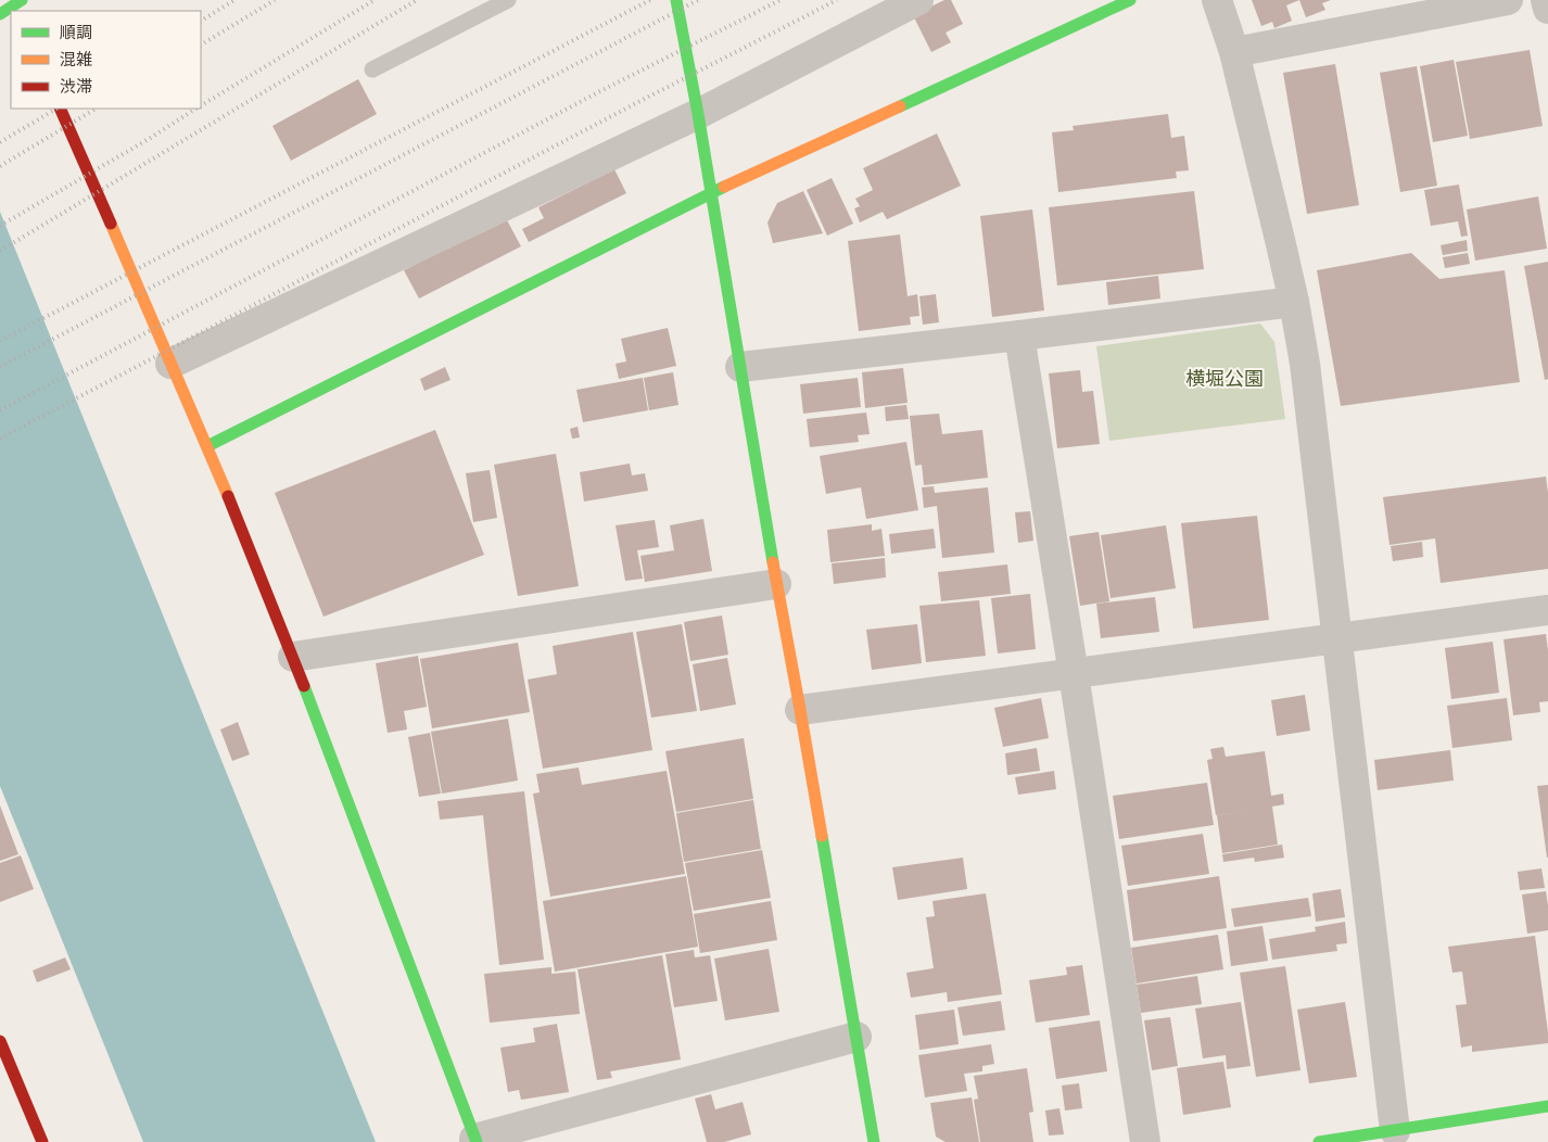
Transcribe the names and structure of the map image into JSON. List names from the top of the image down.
{
  "parks": ["横堀公園"],
  "legend": ["順調", "混雑", "渋滞"]
}
